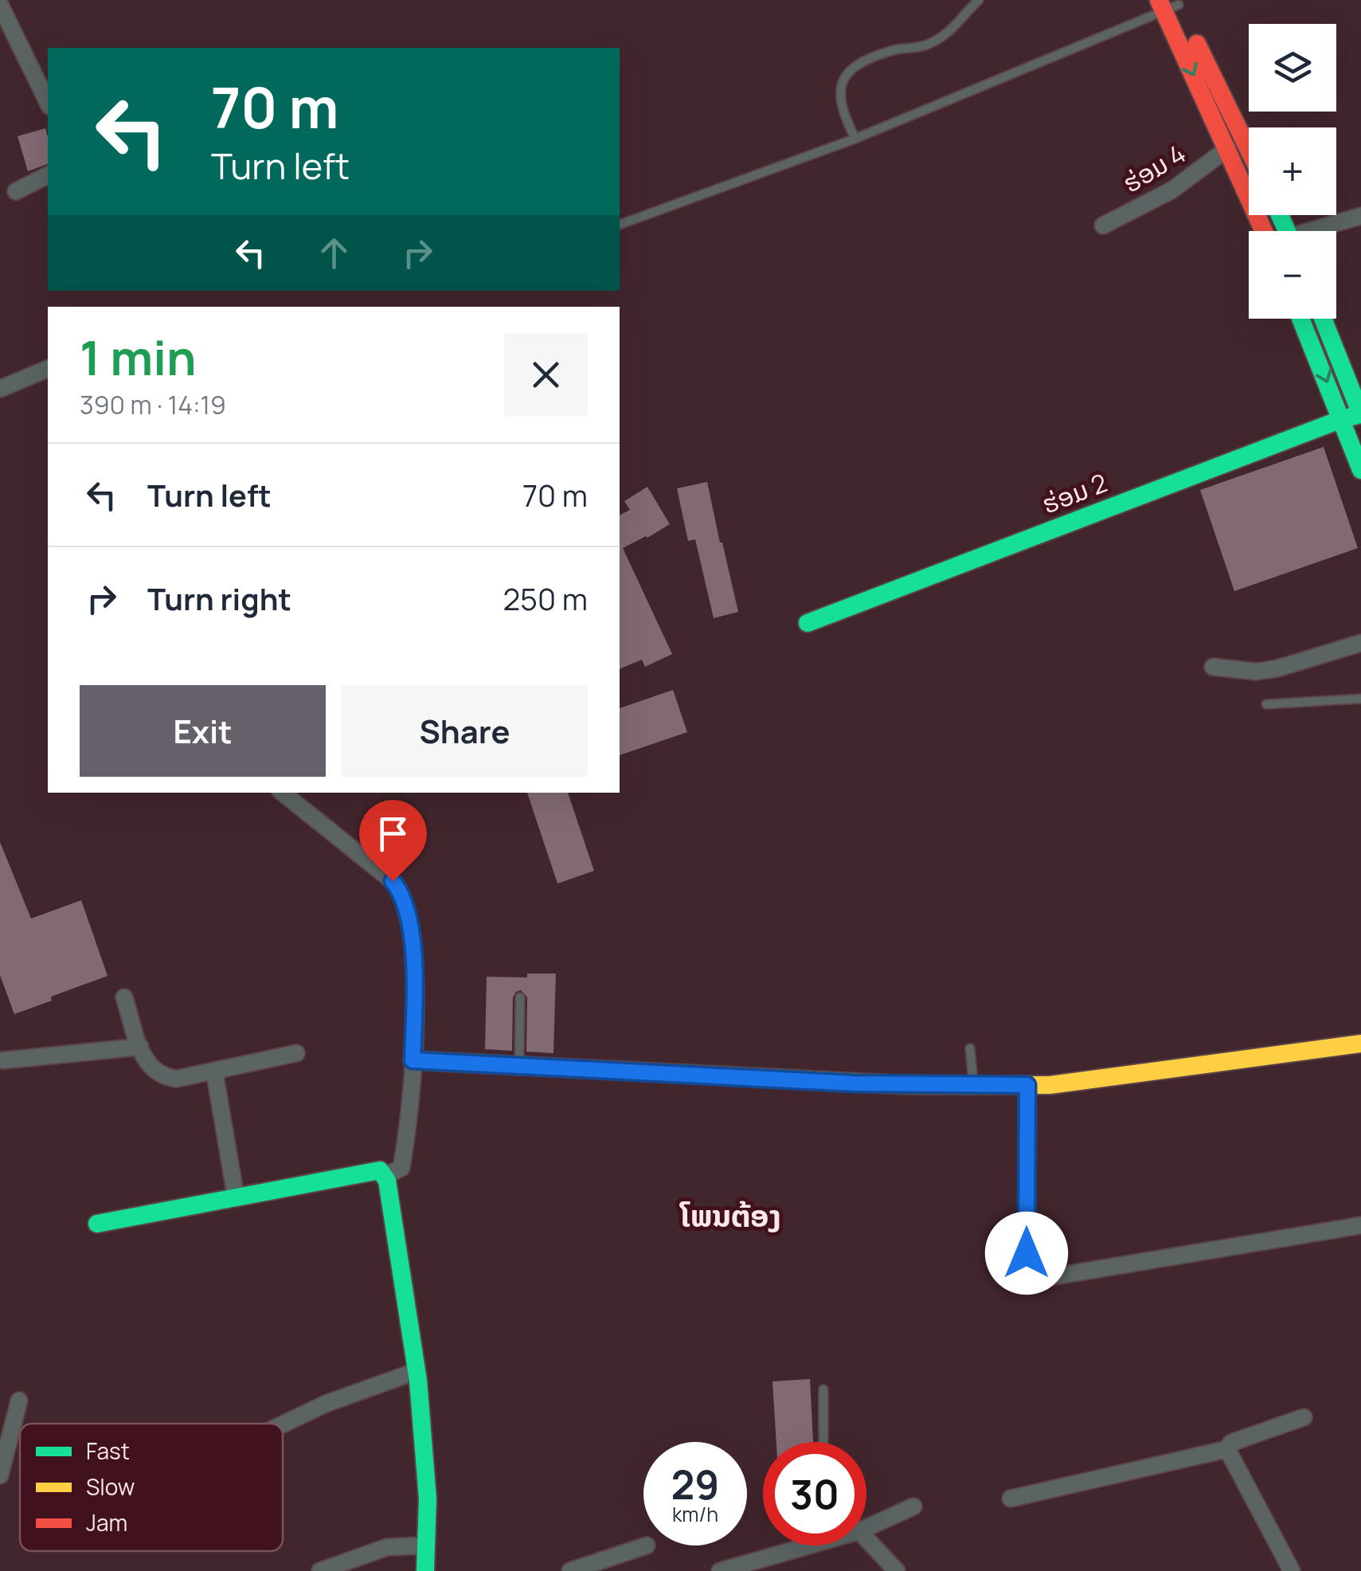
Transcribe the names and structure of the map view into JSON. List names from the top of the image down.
{
  "streets": {
    "street": ["ຮ່ອມ 4", "ຮ່ອມ 2"]
  },
  "districts": ["ໂພນຕ້ອງ"],
  "legend": ["Fast", "Slow", "Jam"],
  "page": {
    "map_buttons": ["+", "−"],
    "turn": ["70 m", "Turn left"],
    "heading": ["1 min", "390 m · 14:19"],
    "list": [
      {
        "name": "Turn left",
        "value": "70 m"
      },
      {
        "name": "Turn right",
        "value": "250 m"
      }
    ],
    "buttons": ["Exit", "Share"],
    "speed": "29 km/h",
    "limit": "30"
  }
}
